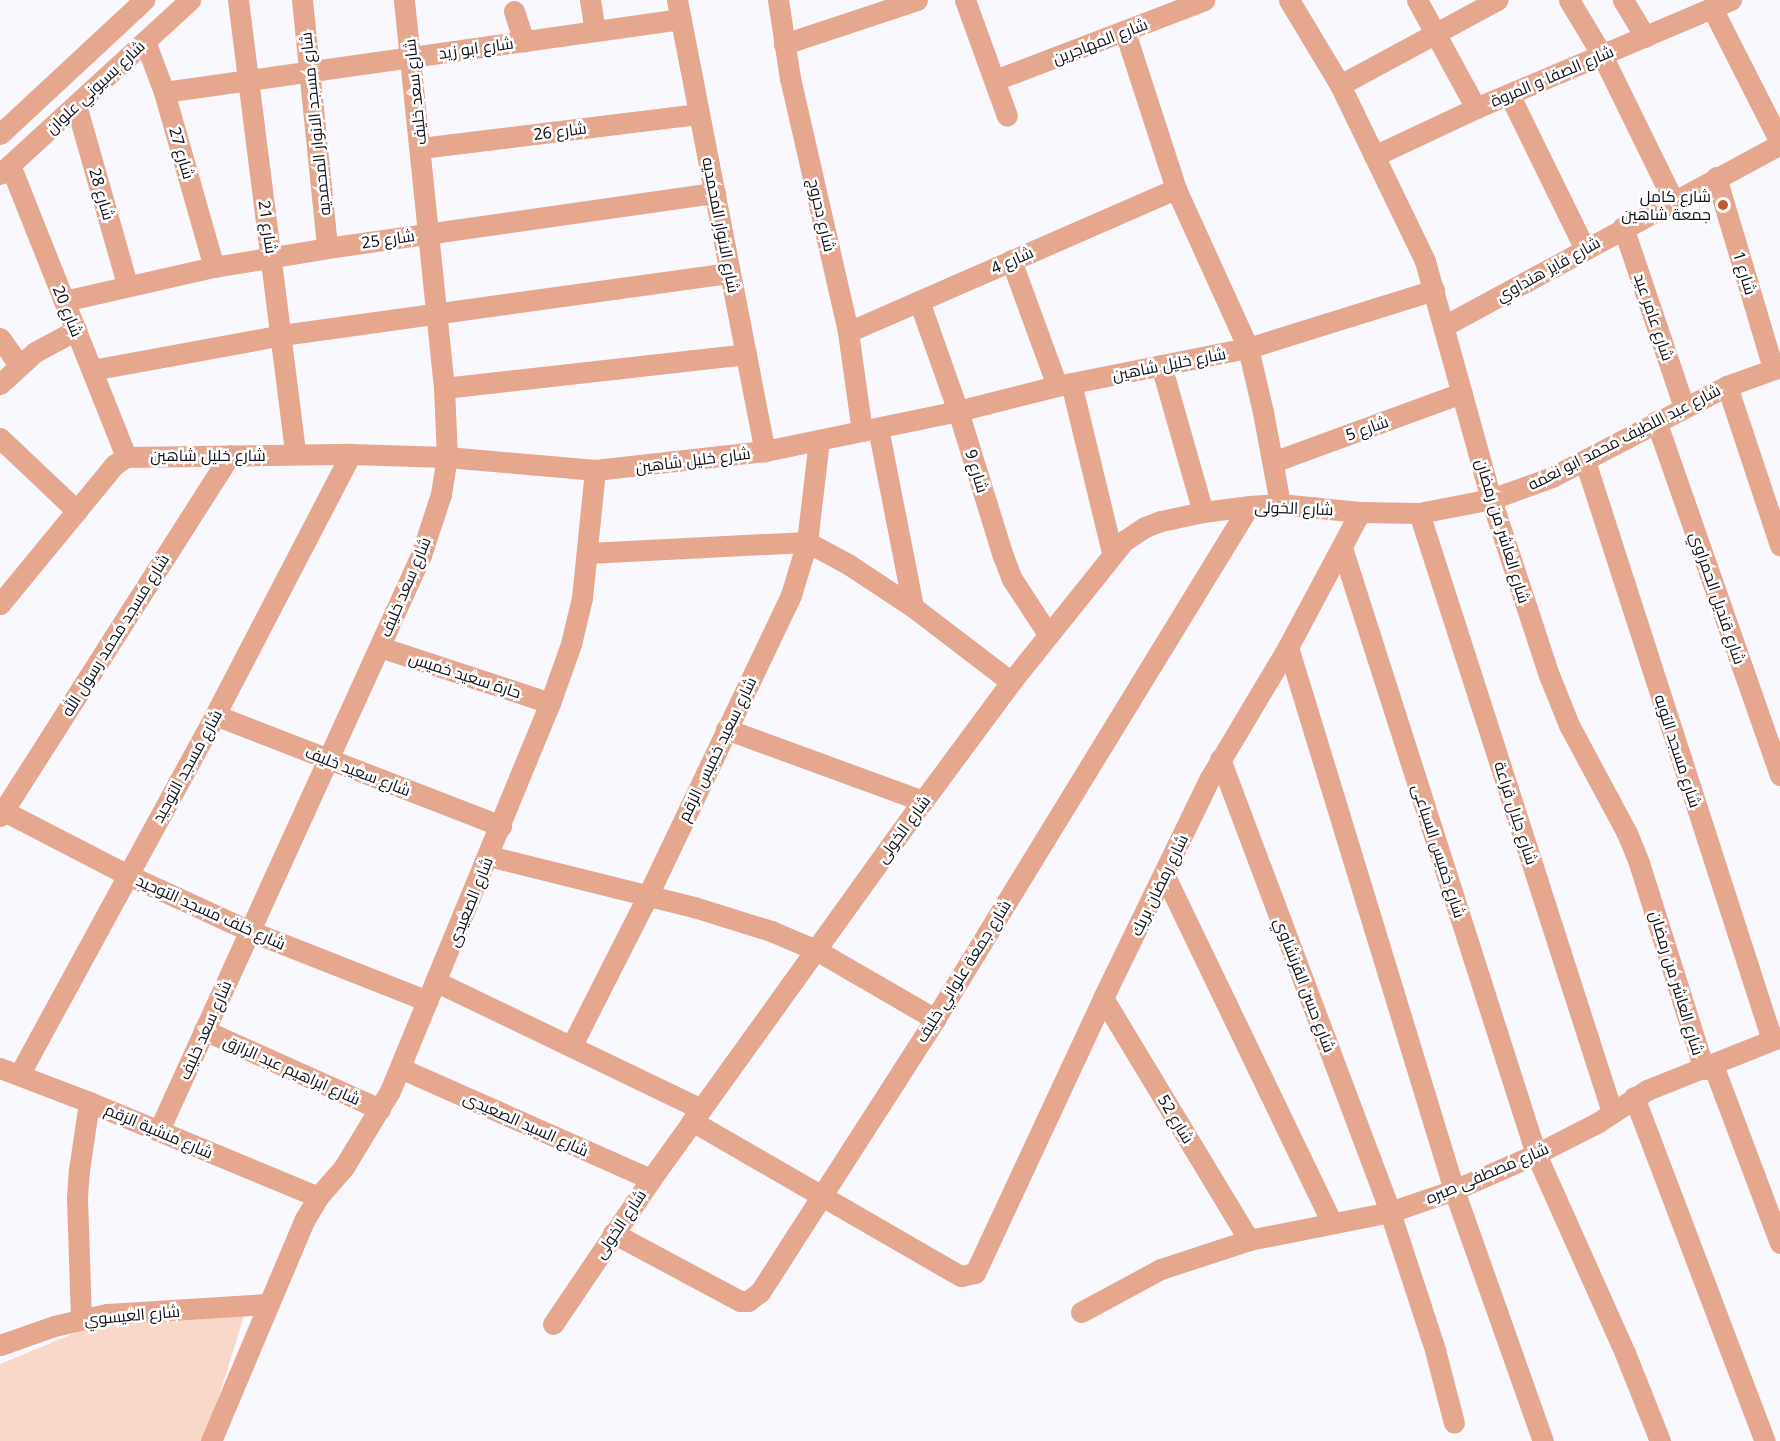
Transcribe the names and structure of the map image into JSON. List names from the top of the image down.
{
  "streets": {
    "street": [
      "شارع المهاجرين",
      "شارع ابو زيد",
      "شارع الصفا و المروة",
      "شارع بسيوني علوان",
      "شارع سعد خليف",
      "شارع مسجد الانوار المحمديه",
      "شارع 26",
      "شارع 27",
      "شارع 28",
      "شارع دحروج",
      "شارع الانوار المحمديه",
      "شارع 21",
      "شارع 25",
      "شارع 4",
      "شارع فايز هنداوي",
      "شارع 1",
      "شارع 20",
      "شارع عامر عيد",
      "شارع خليل شاهين",
      "شارع 5",
      "شارع عبد اللطيف محمد ابو نعمه",
      "شارع 9",
      "شارع الخولى",
      "شارع العاشر من رمضان",
      "شارع قنديل الحمراوي",
      "شارع مسجد محمد رسول الله",
      "حارة سعيد خميس",
      "شارع سعيد خميس الزقم",
      "شارع مسجد التوبه",
      "شارع مسجد التوحيد",
      "شارع سعيد خليف",
      "شارع جلال قراعة",
      "شارع خميس السباعى",
      "شارع رمضان بريك",
      "شارع الصعيدى",
      "شارع خلف مسجد التوحيد",
      "شارع جمعة علواني خليف",
      "شارع حسن القرنشاوي",
      "شارع ابراهيم عبد الرازق",
      "شارع 52",
      "شارع السيد الصعيدى",
      "شارع منشية الزقم",
      "شارع مصطفى صبره",
      "شارع العيسوي"
    ]
  },
  "crossings": [
    ["شارع ابو زيد", "شارع سعد خليف"],
    ["شارع ابو زيد", "شارع مسجد الانوار المحمديه"],
    ["شارع ابو زيد", "شارع 27"],
    ["شارع ابو زيد", "شارع الانوار المحمديه"],
    ["شارع ابو زيد", "شارع 21"],
    ["شارع الصفا و المروة", "شارع العاشر من رمضان"],
    ["شارع بسيوني علوان", "شارع 27"],
    ["شارع بسيوني علوان", "شارع 28"],
    ["شارع بسيوني علوان", "شارع 20"],
    ["شارع سعد خليف", "شارع 26"],
    ["شارع سعد خليف", "شارع 25"],
    ["شارع سعد خليف", "شارع خليل شاهين"],
    ["شارع سعد خليف", "حارة سعيد خميس"],
    ["شارع سعد خليف", "شارع سعيد خليف"],
    ["شارع سعد خليف", "شارع خلف مسجد التوحيد"],
    ["شارع سعد خليف", "شارع ابراهيم عبد الرازق"],
    ["شارع سعد خليف", "شارع منشية الزقم"],
    ["شارع مسجد الانوار المحمديه", "شارع 25"],
    ["شارع 26", "شارع الانوار المحمديه"],
    ["شارع 27", "شارع 25"],
    ["شارع 28", "شارع 25"],
    ["شارع دحروج", "شارع 4"],
    ["شارع دحروج", "شارع خليل شاهين"],
    ["شارع الانوار المحمديه", "شارع 25"],
    ["شارع الانوار المحمديه", "شارع خليل شاهين"],
    ["شارع 21", "شارع 25"],
    ["شارع 21", "شارع خليل شاهين"],
    ["شارع 25", "شارع 20"],
    ["شارع 4", "شارع 9"],
    ["شارع فايز هنداوي", "شارع 1"],
    ["شارع فايز هنداوي", "شارع عامر عيد"],
    ["شارع فايز هنداوي", "شارع العاشر من رمضان"],
    ["شارع 1", "شارع عبد اللطيف محمد ابو نعمه"],
    ["شارع 20", "شارع خليل شاهين"],
    ["شارع عامر عيد", "شارع عبد اللطيف محمد ابو نعمه"],
    ["شارع خليل شاهين", "شارع 9"],
    ["شارع خليل شاهين", "شارع العاشر من رمضان"],
    ["شارع خليل شاهين", "شارع مسجد محمد رسول الله"],
    ["شارع خليل شاهين", "شارع سعيد خميس الزقم"],
    ["شارع خليل شاهين", "شارع مسجد التوحيد"],
    ["شارع خليل شاهين", "شارع الصعيدى"],
    ["شارع 5", "شارع العاشر من رمضان"],
    ["شارع عبد اللطيف محمد ابو نعمه", "شارع الخولى"],
    ["شارع عبد اللطيف محمد ابو نعمه", "شارع العاشر من رمضان"],
    ["شارع عبد اللطيف محمد ابو نعمه", "شارع قنديل الحمراوي"],
    ["شارع عبد اللطيف محمد ابو نعمه", "شارع مسجد التوبه"],
    ["شارع عبد اللطيف محمد ابو نعمه", "شارع جلال قراعة"],
    ["شارع عبد اللطيف محمد ابو نعمه", "شارع رمضان بريك"],
    ["شارع 9", "شارع الخولى"],
    ["شارع الخولى", "شارع رمضان بريك"],
    ["شارع الخولى", "شارع خلف مسجد التوحيد"],
    ["شارع الخولى", "شارع جمعة علواني خليف"],
    ["شارع الخولى", "شارع السيد الصعيدى"],
    ["شارع العاشر من رمضان", "شارع مصطفى صبره"],
    ["شارع مسجد محمد رسول الله", "شارع خلف مسجد التوحيد"],
    ["حارة سعيد خميس", "شارع الصعيدى"],
    ["شارع سعيد خميس الزقم", "شارع خلف مسجد التوحيد"],
    ["شارع مسجد التوبه", "شارع مصطفى صبره"],
    ["شارع مسجد التوحيد", "شارع سعيد خليف"],
    ["شارع مسجد التوحيد", "شارع خلف مسجد التوحيد"],
    ["شارع مسجد التوحيد", "شارع منشية الزقم"],
    ["شارع سعيد خليف", "شارع الصعيدى"],
    ["شارع جلال قراعة", "شارع مصطفى صبره"],
    ["شارع خميس السباعى", "شارع رمضان بريك"],
    ["شارع خميس السباعى", "شارع مصطفى صبره"],
    ["شارع رمضان بريك", "شارع خلف مسجد التوحيد"],
    ["شارع رمضان بريك", "شارع حسن القرنشاوي"],
    ["شارع رمضان بريك", "شارع 52"],
    ["شارع الصعيدى", "شارع خلف مسجد التوحيد"],
    ["شارع الصعيدى", "شارع ابراهيم عبد الرازق"],
    ["شارع الصعيدى", "شارع السيد الصعيدى"],
    ["شارع الصعيدى", "شارع منشية الزقم"],
    ["شارع الصعيدى", "شارع العيسوي"],
    ["شارع خلف مسجد التوحيد", "شارع جمعة علواني خليف"],
    ["شارع حسن القرنشاوي", "شارع مصطفى صبره"],
    ["شارع 52", "شارع مصطفى صبره"]
  ],
  "places": ["شارع كامل جمعة شاهين"]
}
